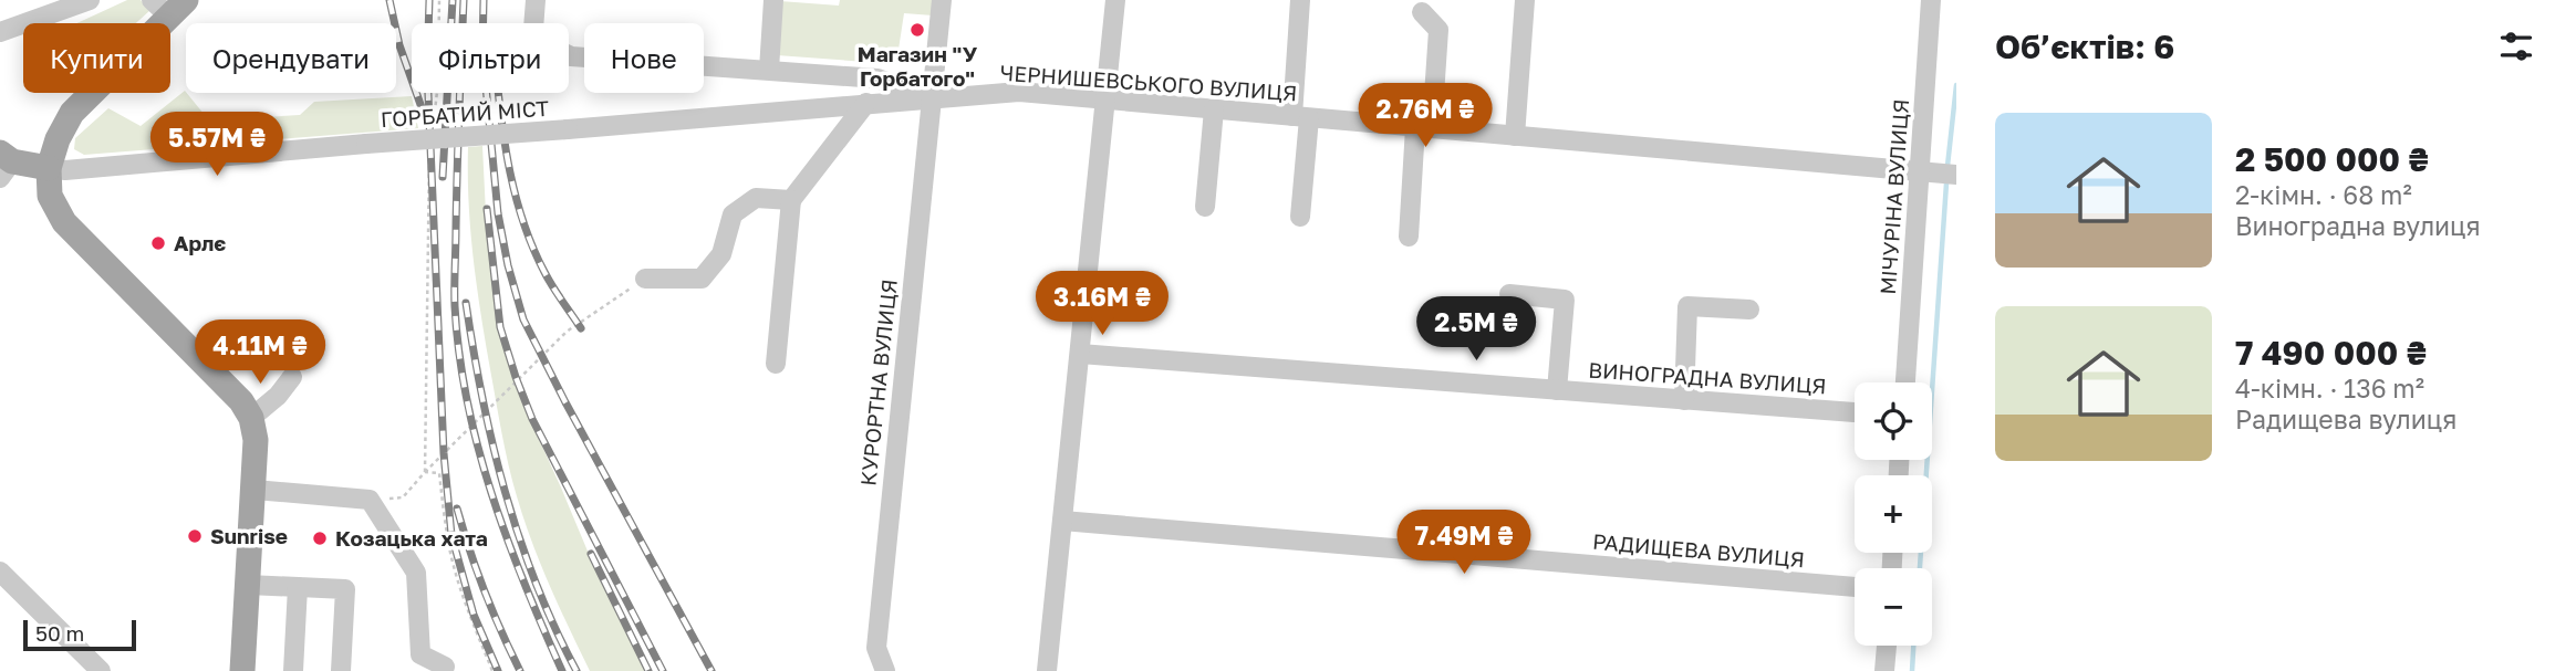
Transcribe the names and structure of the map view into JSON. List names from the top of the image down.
{
  "streets": {
    "street": [
      "ЧЕРНИШЕВСЬКОГО ВУЛИЦЯ",
      "ГОРБАТИЙ МІСТ",
      "МІЧУРІНА ВУЛИЦЯ",
      "ВИНОГРАДНА ВУЛИЦЯ",
      "КУРОРТНА ВУЛИЦЯ",
      "РАДИЩЕВА ВУЛИЦЯ"
    ]
  },
  "crossings": [
    ["ЧЕРНИШЕВСЬКОГО ВУЛИЦЯ", "ГОРБАТИЙ МІСТ"],
    ["ЧЕРНИШЕВСЬКОГО ВУЛИЦЯ", "МІЧУРІНА ВУЛИЦЯ"],
    ["ЧЕРНИШЕВСЬКОГО ВУЛИЦЯ", "КУРОРТНА ВУЛИЦЯ"],
    ["ГОРБАТИЙ МІСТ", "КУРОРТНА ВУЛИЦЯ"]
  ],
  "places": [
    "Магазин \"У Горбатого\"",
    "Арлє",
    "Sunrise",
    "Козацька хата"
  ],
  "scale_bar": "50 m",
  "page": {
    "heading": "Об’єктів: 6",
    "chip": [
      "Купити",
      "Орендувати",
      "Фільтри",
      "Нове"
    ],
    "price": [
      "2.76M ₴",
      "5.57M ₴",
      "3.16M ₴",
      "2.5M ₴",
      "4.11M ₴",
      "7.49M ₴"
    ],
    "list": [
      {
        "name": "2 500 000 ₴",
        "note": "2-кімн. · 68 m² · Виноградна вулиця"
      },
      {
        "name": "7 490 000 ₴",
        "note": "4-кімн. · 136 m² · Радищева вулиця"
      }
    ],
    "map_buttons": ["+", "−"],
    "scale": "50 m"
  }
}
